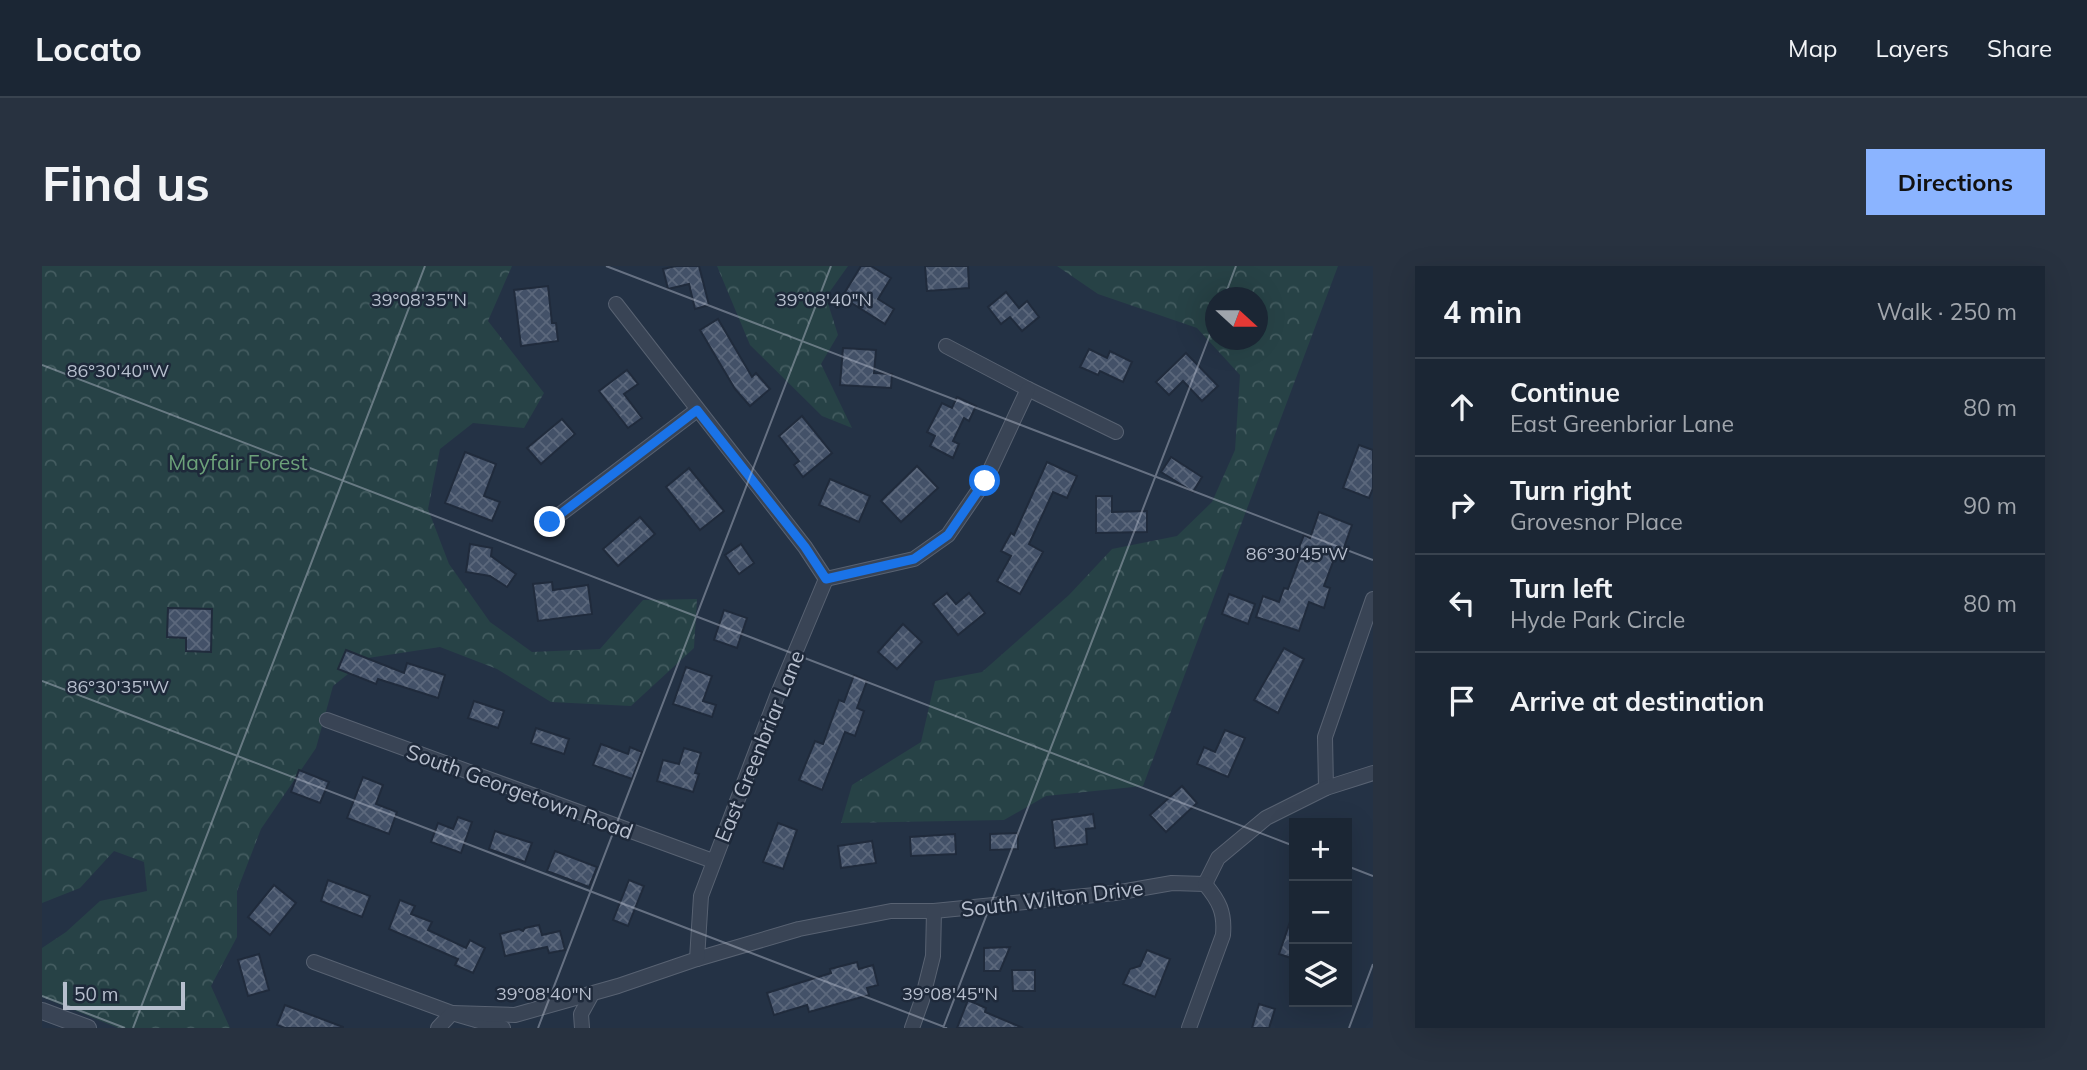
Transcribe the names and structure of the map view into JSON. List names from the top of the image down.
{
  "streets": {
    "street": ["East Greenbriar Lane", "South Georgetown Road", "South Wilton Drive"]
  },
  "crossings": [
    ["East Greenbriar Lane", "South Georgetown Road"],
    ["East Greenbriar Lane", "South Wilton Drive"]
  ],
  "parks": ["Mayfair Forest"],
  "scale_bar": "50 m",
  "north": "right",
  "page": {
    "header": "Locato",
    "nav": ["Map", "Layers", "Share"],
    "buttons": "Directions",
    "title": "Find us",
    "heading": ["4 min", "Walk · 250 m"],
    "list": [
      ["Continue", "East Greenbriar Lane", "80 m"],
      ["Turn right", "Grovesnor Place", "90 m"],
      ["Turn left", "Hyde Park Circle", "80 m"],
      "Arrive at destination"
    ],
    "map_buttons": ["+", "−"],
    "scale": "50 m"
  },
  "coordinates": [
    "39°08'35\"N",
    "39°08'40\"N",
    "86°30'40\"W",
    "86°30'45\"W",
    "86°30'35\"W",
    "39°08'45\"N"
  ]
}
